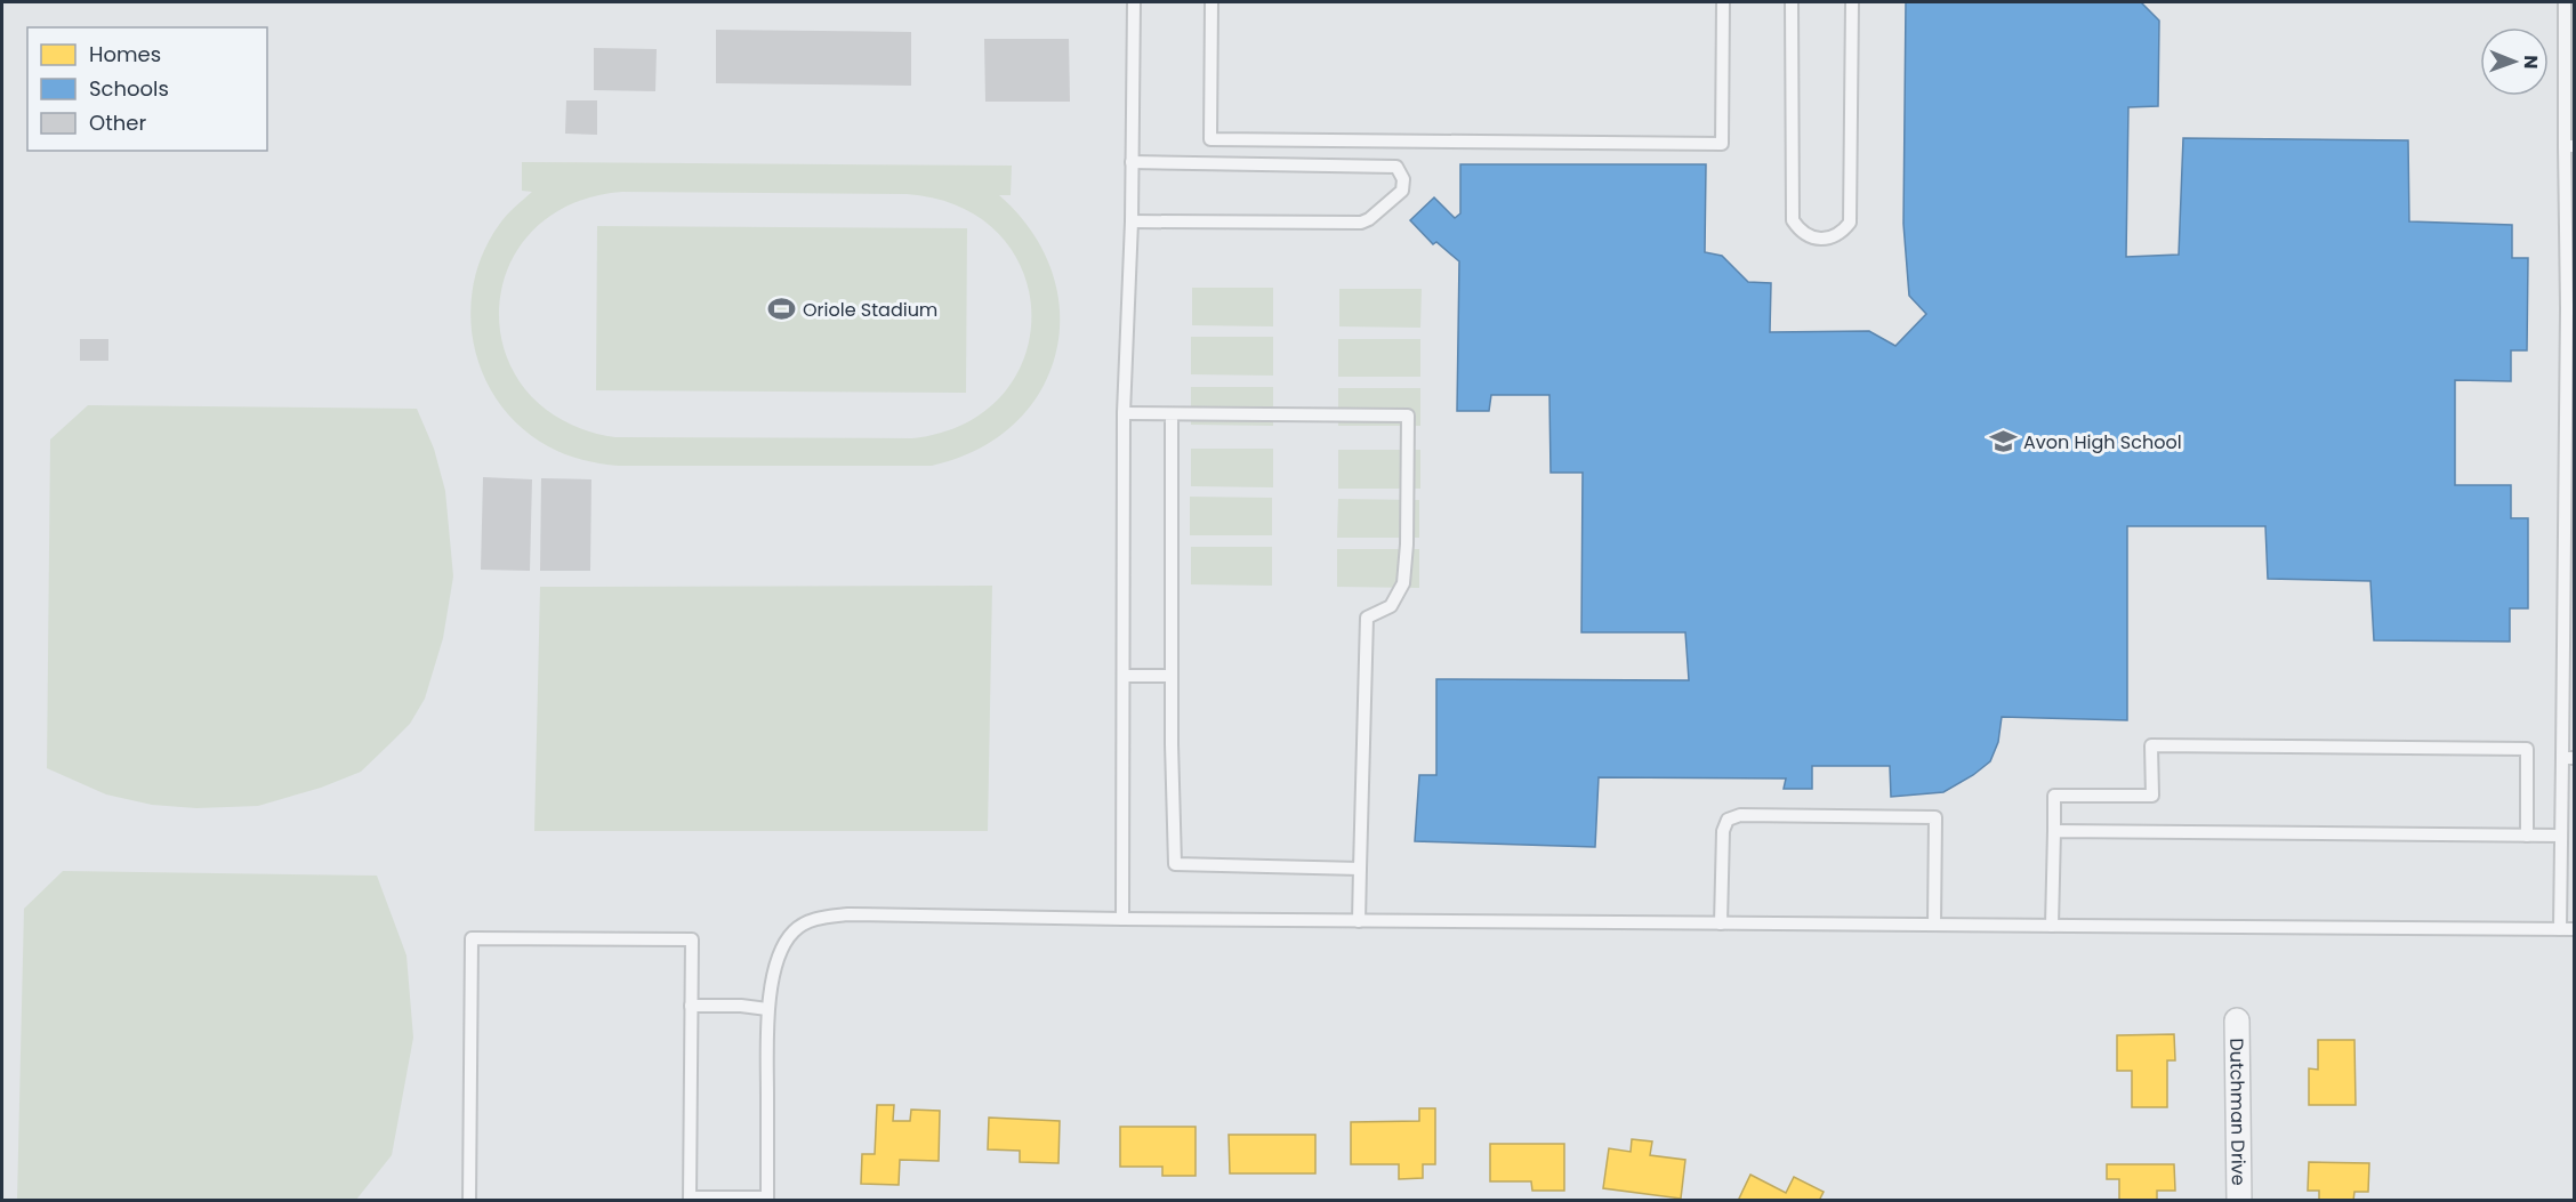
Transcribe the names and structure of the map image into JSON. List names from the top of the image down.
{
  "streets": {
    "street": ["Dutchman Drive"]
  },
  "places": {
    "sports": ["Oriole Stadium"],
    "school or university": ["Avon High School"]
  },
  "legend": ["Homes", "Schools", "Other"],
  "north": "right"
}
